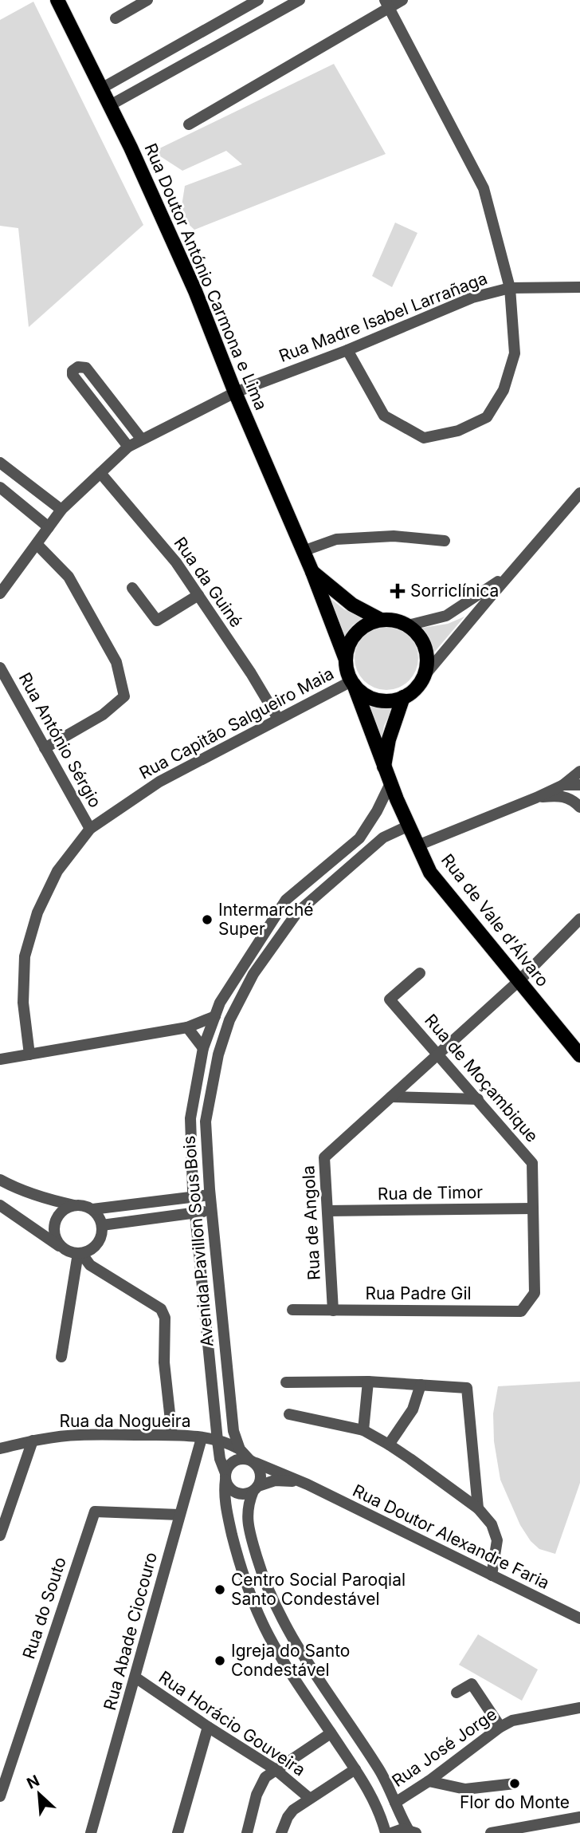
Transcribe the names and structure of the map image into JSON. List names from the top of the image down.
{
  "streets": {
    "main road": ["Rua Doutor António Carmona e Lima", "Rua de Vale d'Álvaro"],
    "street": [
      "Rua Madre Isabel Larrañaga",
      "Rua da Guiné",
      "Rua Capitão Salgueiro Maia",
      "Rua António Sérgio",
      "Rua de Moçambique",
      "Rua de Timor",
      "Rua de Angola",
      "Avenida Pavillon Sous Bois",
      "Rua Padre Gil",
      "Rua da Nogueira",
      "Rua Doutor Alexandre Faria",
      "Rua do Souto",
      "Rua Abade Ciocouro",
      "Rua Horácio Gouveira",
      "Rua José Jorge"
    ]
  },
  "crossings": [
    ["Rua Doutor António Carmona e Lima", "Rua Madre Isabel Larrañaga"],
    ["Rua Doutor António Carmona e Lima", "Rua Capitão Salgueiro Maia"],
    ["Rua Doutor António Carmona e Lima", "Rua de Vale d'Álvaro"],
    ["Rua Madre Isabel Larrañaga", "Rua da Guiné"],
    ["Rua da Guiné", "Rua Capitão Salgueiro Maia"],
    ["Rua Capitão Salgueiro Maia", "Rua António Sérgio"],
    ["Rua Capitão Salgueiro Maia", "Rua de Vale d'Álvaro"],
    ["Rua de Vale d'Álvaro", "Rua de Angola"],
    ["Rua de Vale d'Álvaro", "Avenida Pavillon Sous Bois"],
    ["Rua de Moçambique", "Rua de Timor"],
    ["Rua de Moçambique", "Rua de Angola"],
    ["Rua de Moçambique", "Rua Padre Gil"],
    ["Rua de Timor", "Rua de Angola"],
    ["Rua de Angola", "Rua Padre Gil"],
    ["Avenida Pavillon Sous Bois", "Rua da Nogueira"],
    ["Rua da Nogueira", "Rua Abade Ciocouro"],
    ["Rua do Souto", "Rua Abade Ciocouro"],
    ["Rua Abade Ciocouro", "Rua Horácio Gouveira"]
  ],
  "places": {
    "health": ["Sorriclínica"],
    "other": [
      "Intermarché Super",
      "Centro Social Paroqial Santo Condestável",
      "Igreja do Santo Condestável",
      "Flor do Monte"
    ]
  },
  "north": "top left"
}
